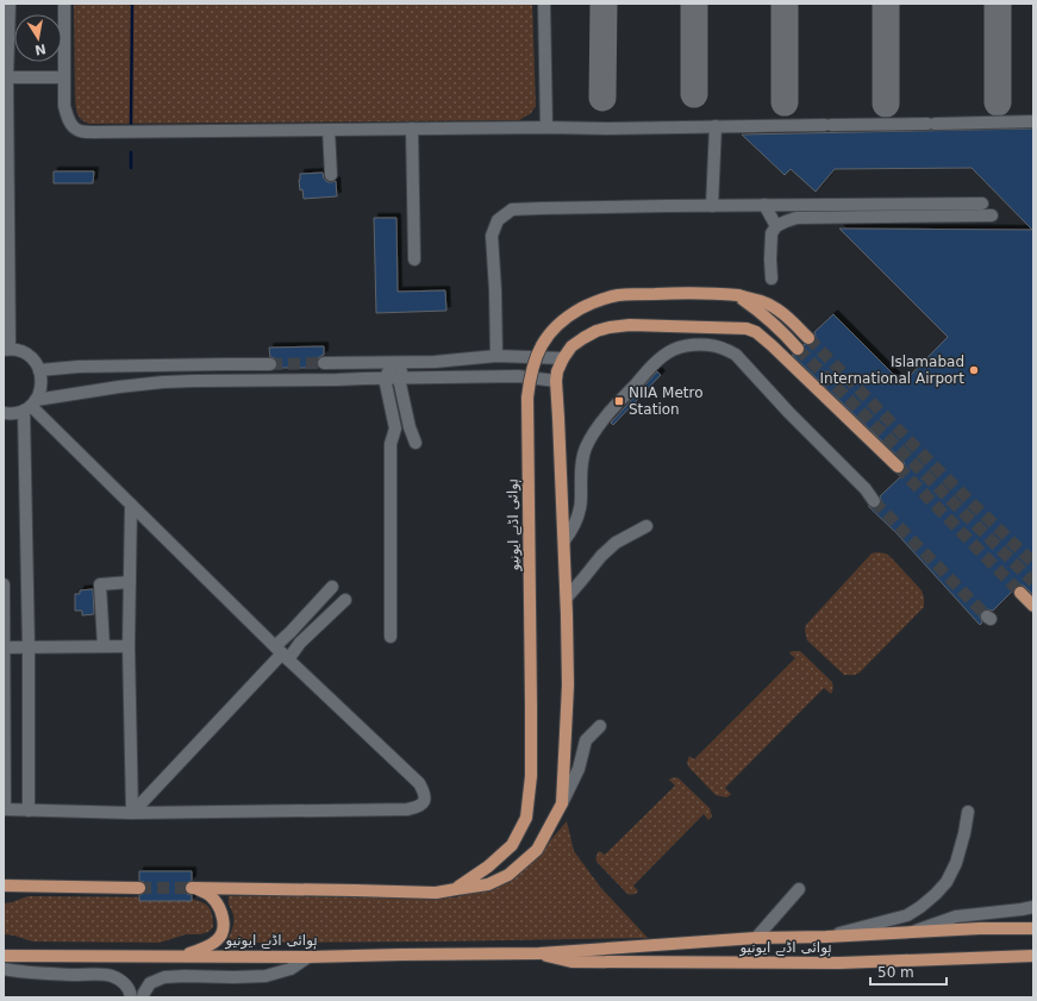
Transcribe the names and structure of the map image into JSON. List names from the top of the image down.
{
  "streets": {
    "main road": ["ہوائی اڈے ایونیو"]
  },
  "places": {
    "other": ["Islamabad International Airport"],
    "transit": ["NIIA Metro Station"]
  },
  "scale_bar": "50 m",
  "north": "bottom"
}
